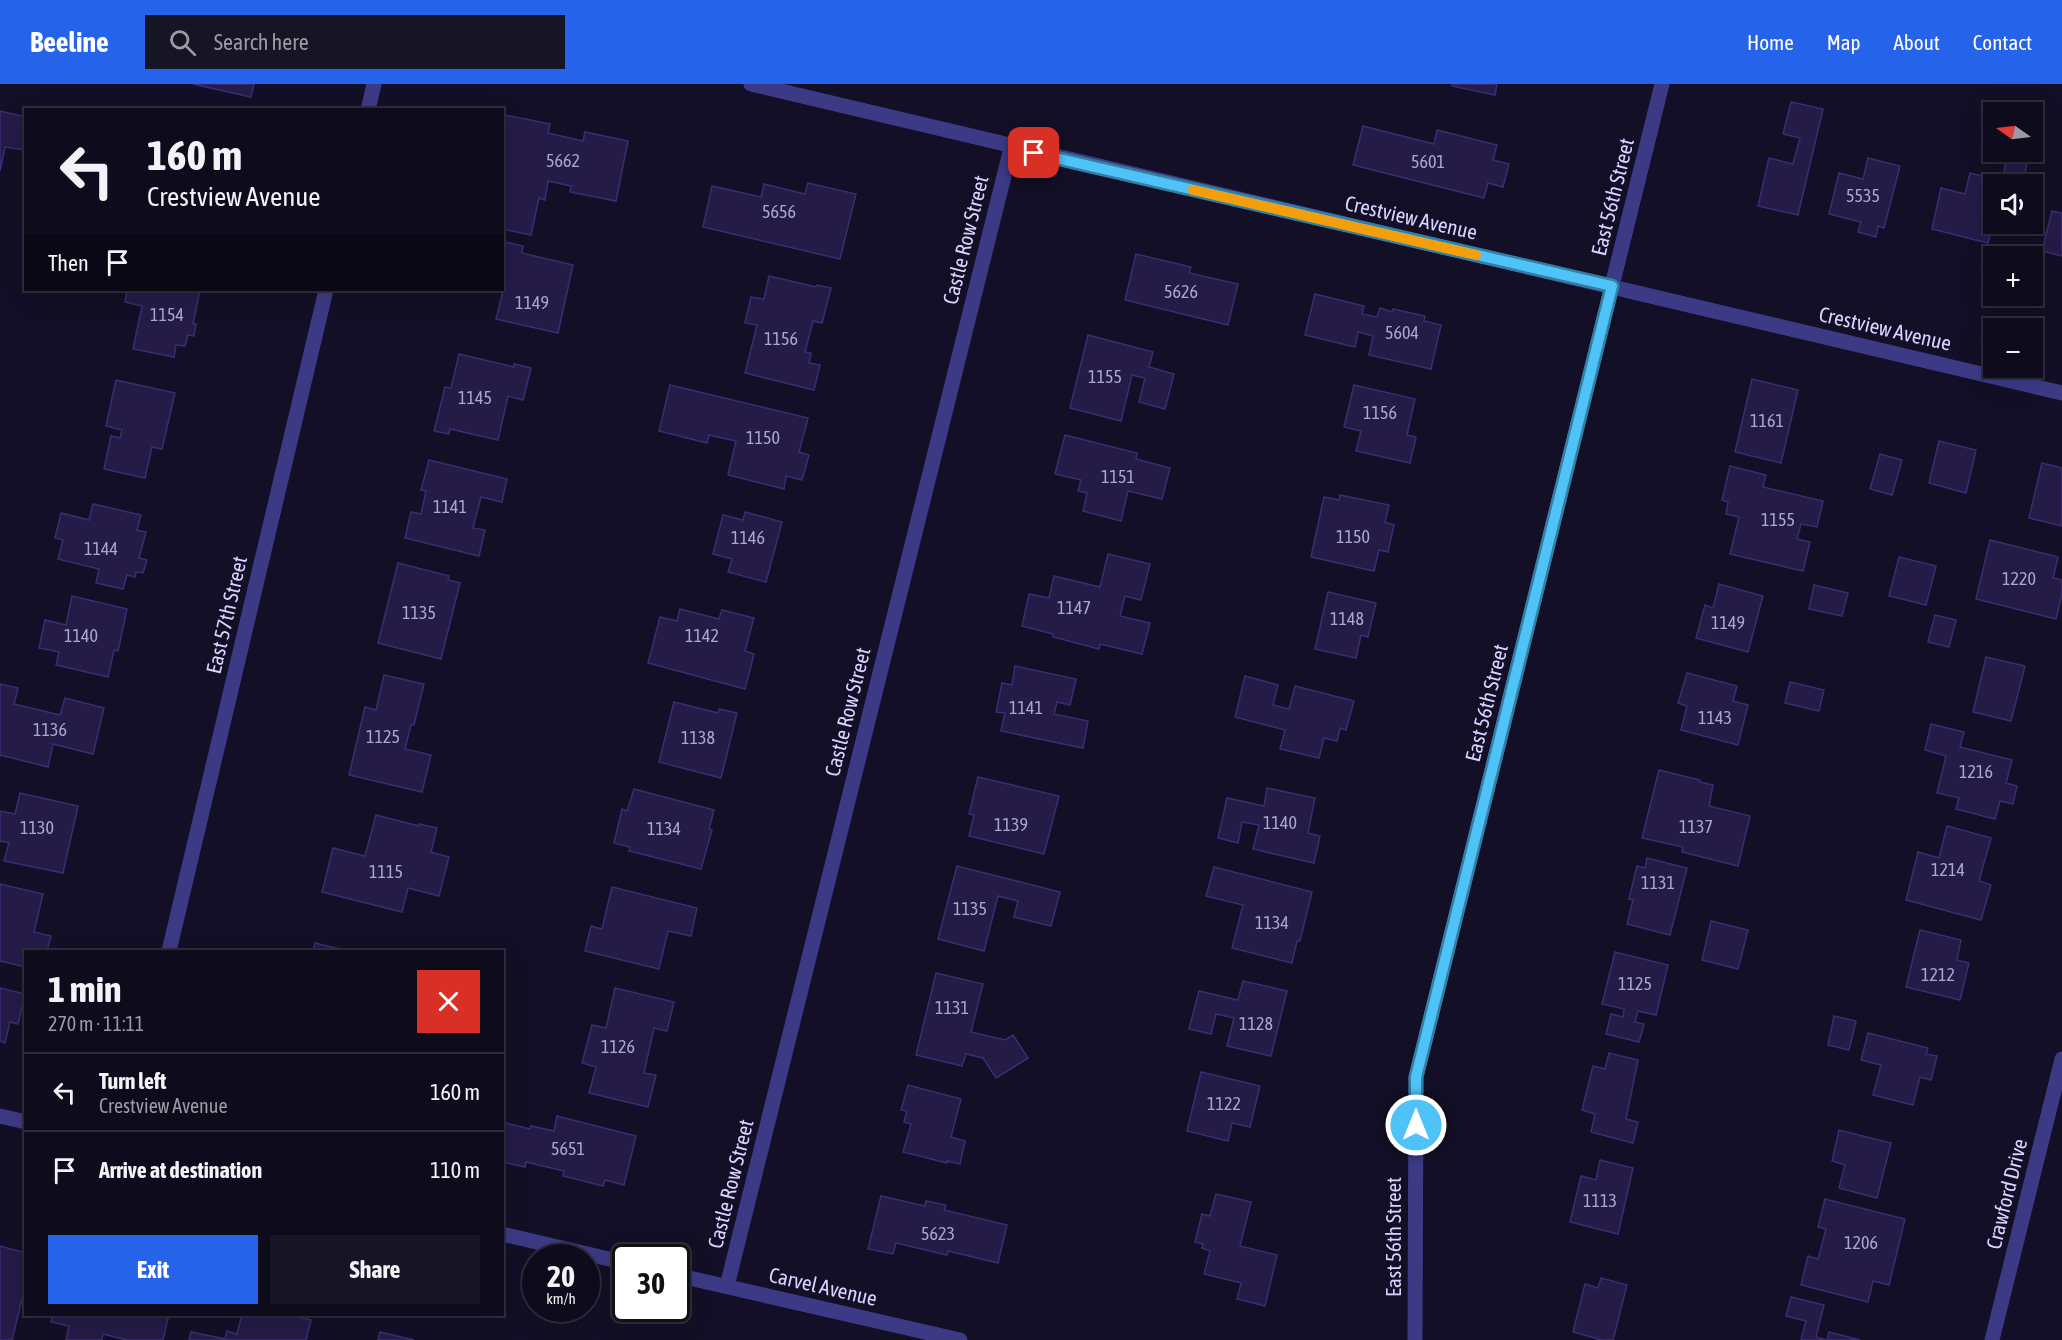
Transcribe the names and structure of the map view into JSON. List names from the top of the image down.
{
  "streets": {
    "street": [
      "East 56th Street",
      "Crestview Avenue",
      "Castle Row Street",
      "East 57th Street",
      "Crawford Drive",
      "Carvel Avenue"
    ]
  },
  "crossings": [
    ["East 56th Street", "Crestview Avenue"],
    ["Crestview Avenue", "Castle Row Street"],
    ["Castle Row Street", "Carvel Avenue"]
  ],
  "house_numbers": [
    "5662",
    "5601",
    "5535",
    "5656",
    "5626",
    "1149",
    "1154",
    "5604",
    "1156",
    "1155",
    "1145",
    "1156",
    "1161",
    "1150",
    "1151",
    "1141",
    "1155",
    "1150",
    "1146",
    "1144",
    "1220",
    "1147",
    "1135",
    "1148",
    "1149",
    "1140",
    "1142",
    "1141",
    "1143",
    "1136",
    "1125",
    "1138",
    "1216",
    "1140",
    "1139",
    "1137",
    "1130",
    "1134",
    "1214",
    "1115",
    "1131",
    "1135",
    "1134",
    "1212",
    "1125",
    "1131",
    "1128",
    "1126",
    "1122",
    "5651",
    "1113",
    "5623",
    "1206"
  ],
  "north": "left",
  "page": {
    "header": "Beeline",
    "search": "Search here",
    "nav": [
      "Home",
      "Map",
      "About",
      "Contact"
    ],
    "map_buttons": ["+", "−"],
    "turn": ["160 m", "Crestview Avenue"],
    "then": "Then",
    "heading": ["1 min", "270 m · 11:11"],
    "list": [
      {
        "name": "Turn left",
        "note": "Crestview Avenue",
        "value": "160 m"
      },
      {
        "name": "Arrive at destination",
        "value": "110 m"
      }
    ],
    "buttons": ["Exit", "Share"],
    "speed": "20 km/h",
    "limit": "30"
  }
}
